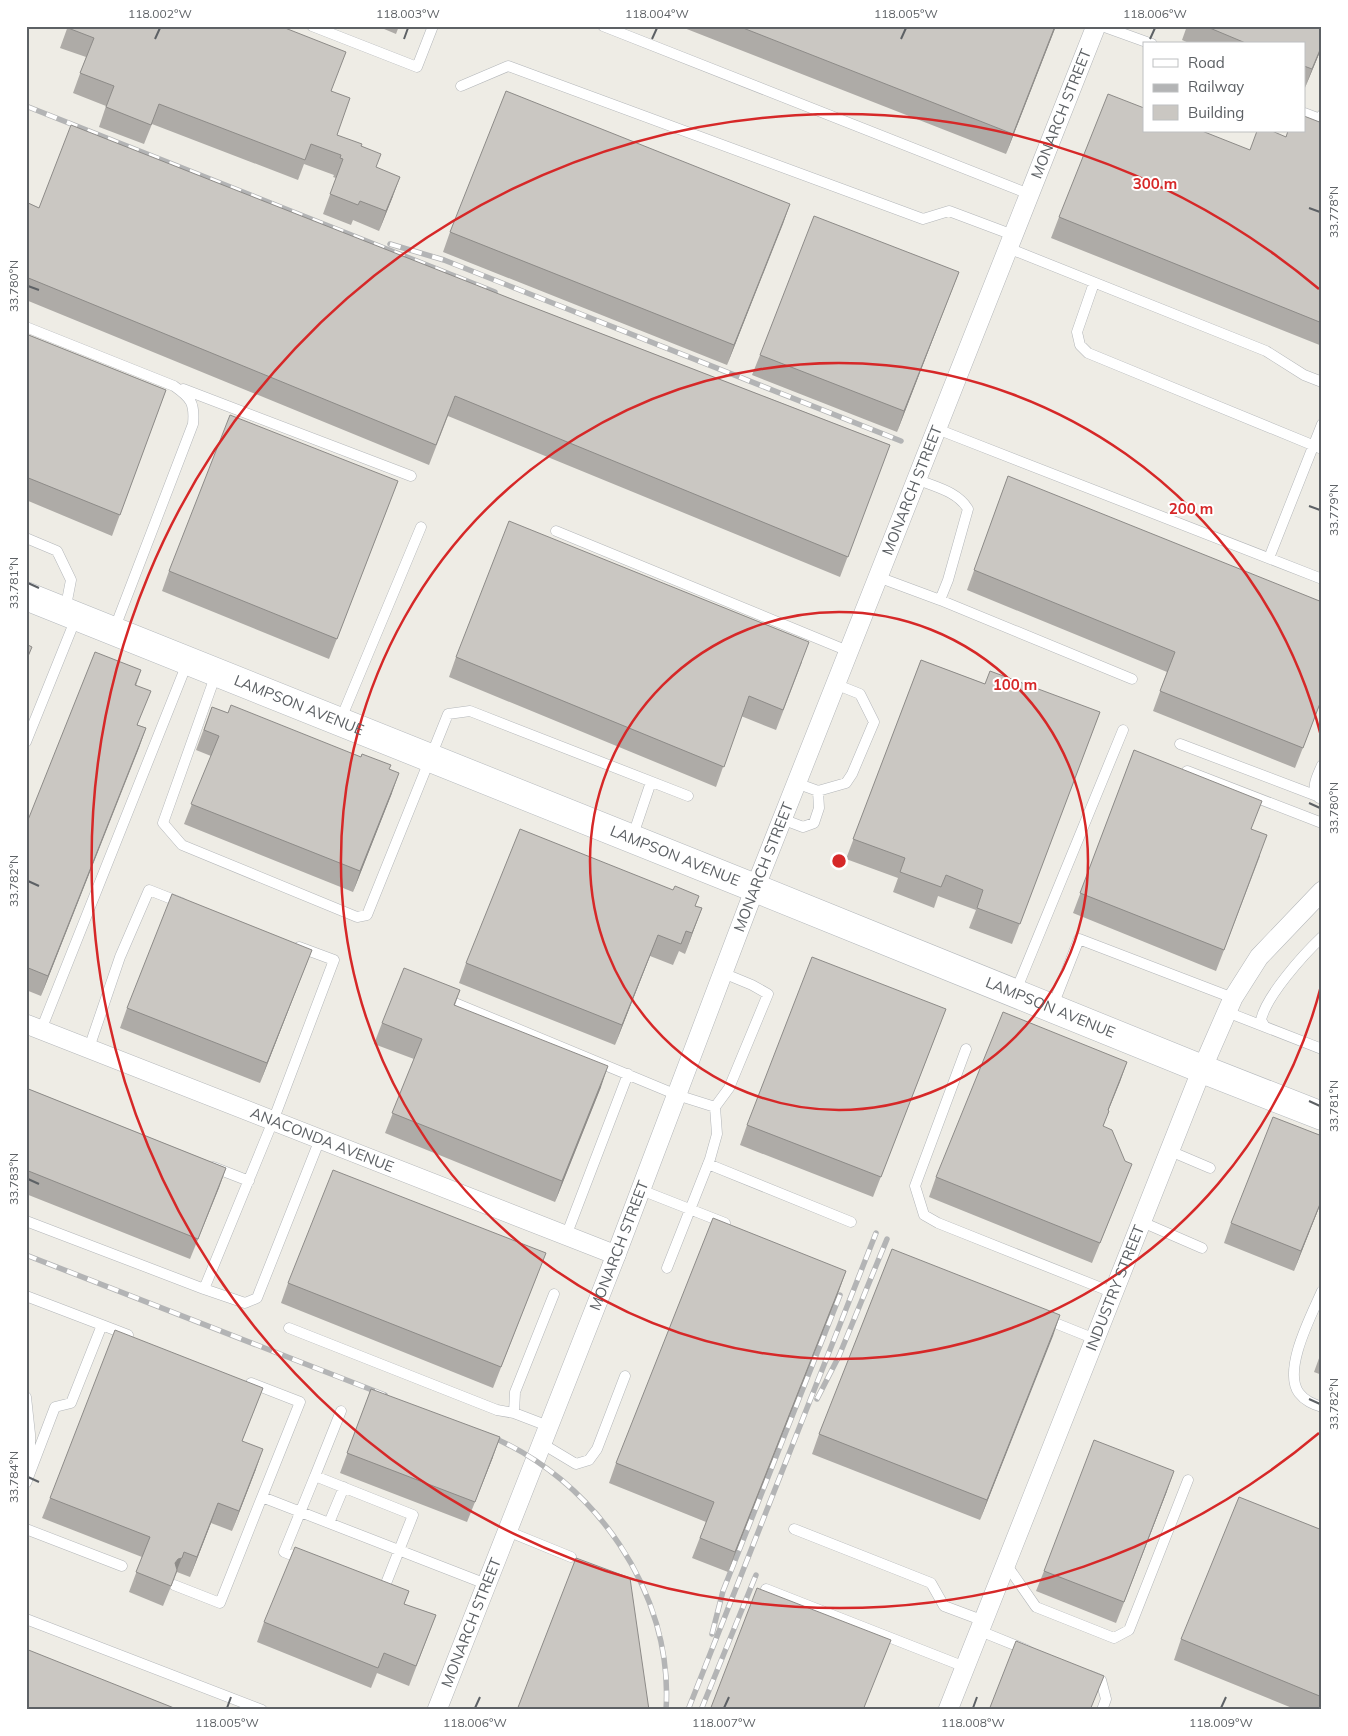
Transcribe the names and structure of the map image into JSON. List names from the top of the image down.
{
  "streets": {
    "main road": ["LAMPSON AVENUE"],
    "street": ["MONARCH STREET", "ANACONDA AVENUE", "INDUSTRY STREET"]
  },
  "crossings": [
    ["MONARCH STREET", "LAMPSON AVENUE"],
    ["MONARCH STREET", "ANACONDA AVENUE"],
    ["LAMPSON AVENUE", "INDUSTRY STREET"]
  ],
  "legend": ["Road", "Railway", "Building"],
  "coordinates": [
    "118.002°W",
    "118.003°W",
    "118.004°W",
    "118.005°W",
    "118.006°W",
    "33.778°N",
    "33.780°N",
    "33.779°N",
    "33.781°N",
    "33.782°N",
    "33.783°N",
    "33.784°N",
    "118.007°W",
    "118.008°W",
    "118.009°W"
  ],
  "rings": ["300 m", "200 m", "100 m"]
}
